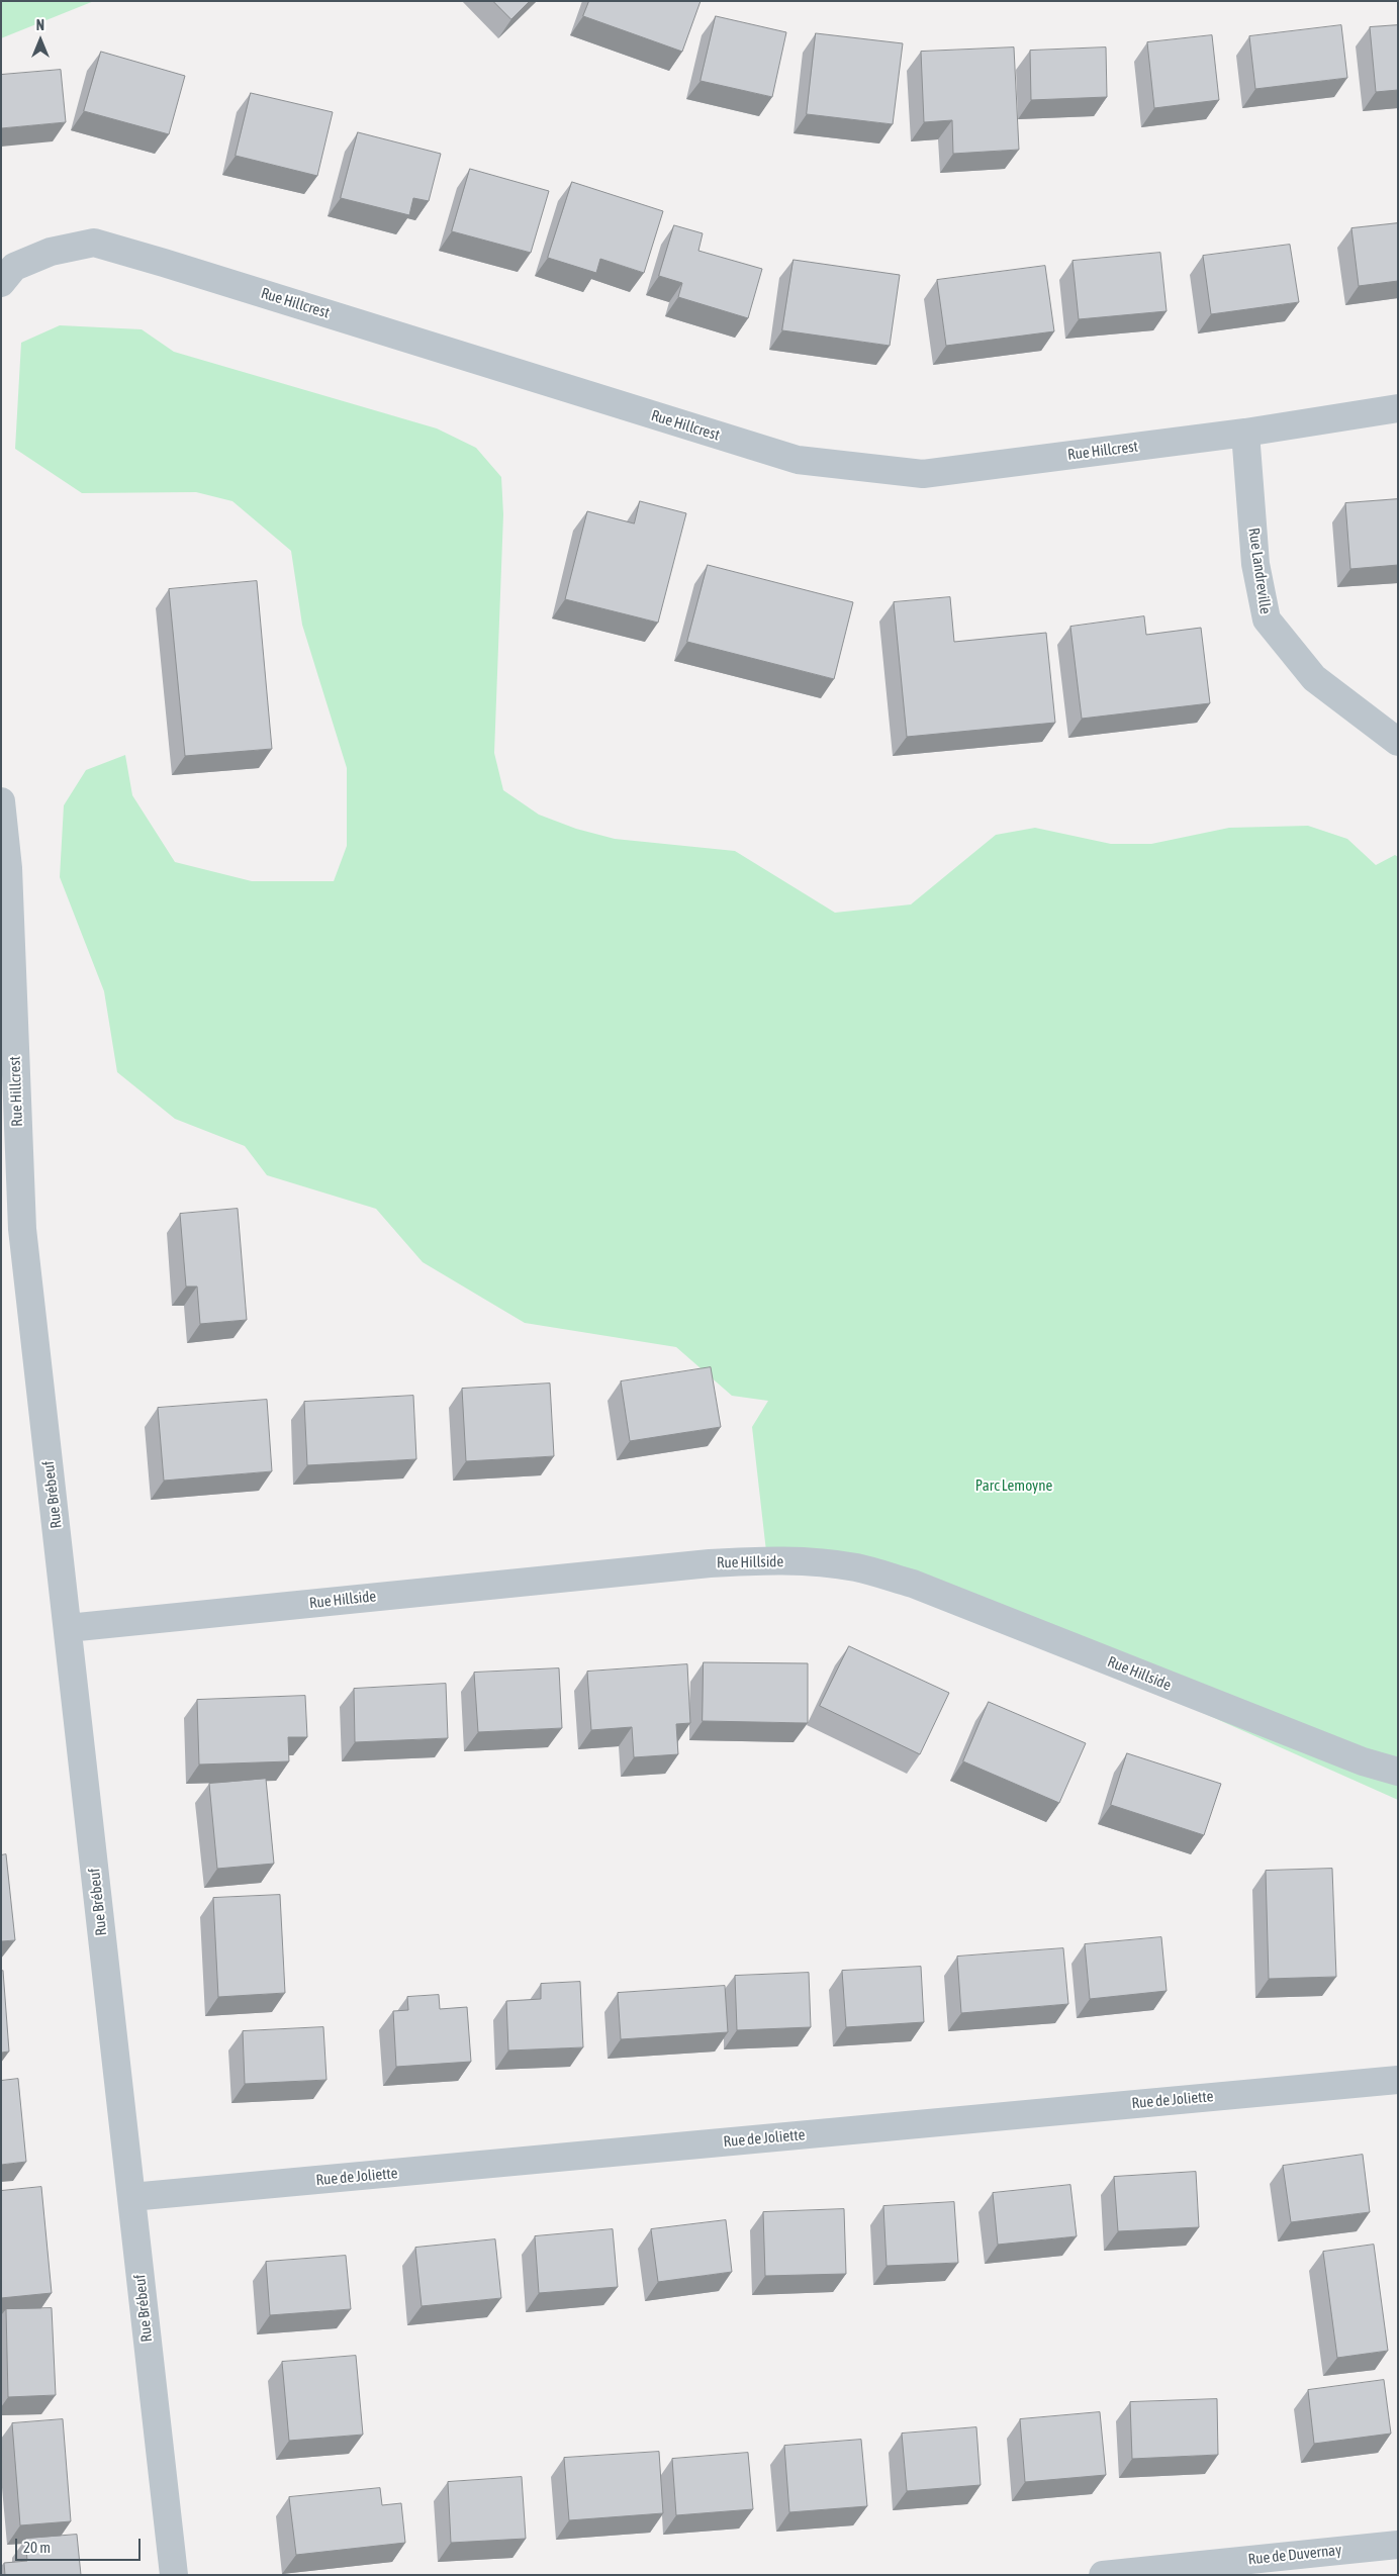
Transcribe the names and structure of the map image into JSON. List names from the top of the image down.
{
  "streets": {
    "street": [
      "Rue Hillcrest",
      "Rue Landreville",
      "Rue Brébeuf",
      "Rue Hillside",
      "Rue de Joliette",
      "Rue de Duvernay"
    ]
  },
  "crossings": [
    ["Rue Hillcrest", "Rue Landreville"],
    ["Rue Hillcrest", "Rue Brébeuf"],
    ["Rue Brébeuf", "Rue Hillside"],
    ["Rue Brébeuf", "Rue de Joliette"]
  ],
  "parks": ["Parc Lemoyne"],
  "scale_bar": "20 m",
  "north": "top"
}
